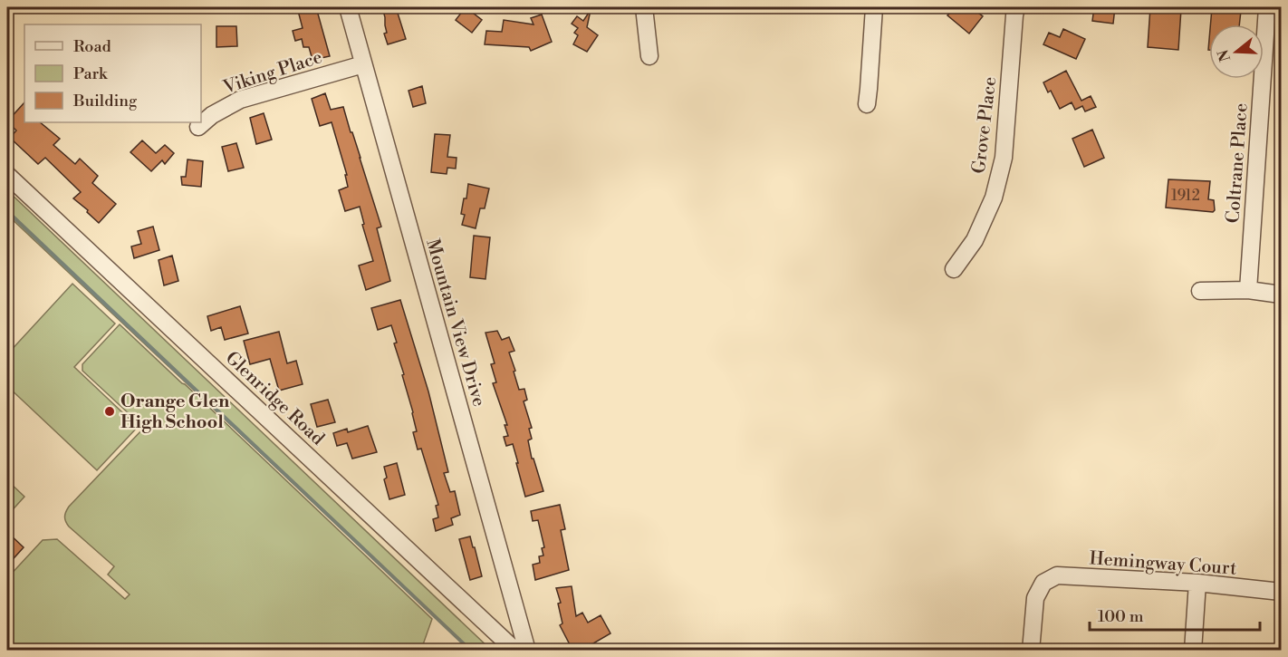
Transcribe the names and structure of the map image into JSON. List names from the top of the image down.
{
  "streets": {
    "street": [
      "Viking Place",
      "Grove Place",
      "Coltrane Place",
      "Mountain View Drive",
      "Glenridge Road",
      "Hemingway Court"
    ]
  },
  "crossings": [
    ["Viking Place", "Mountain View Drive"]
  ],
  "places": ["Orange Glen High School"],
  "house_numbers": ["1912"],
  "legend": ["Road", "Park", "Building"],
  "scale_bar": "100 m",
  "north": "left"
}
